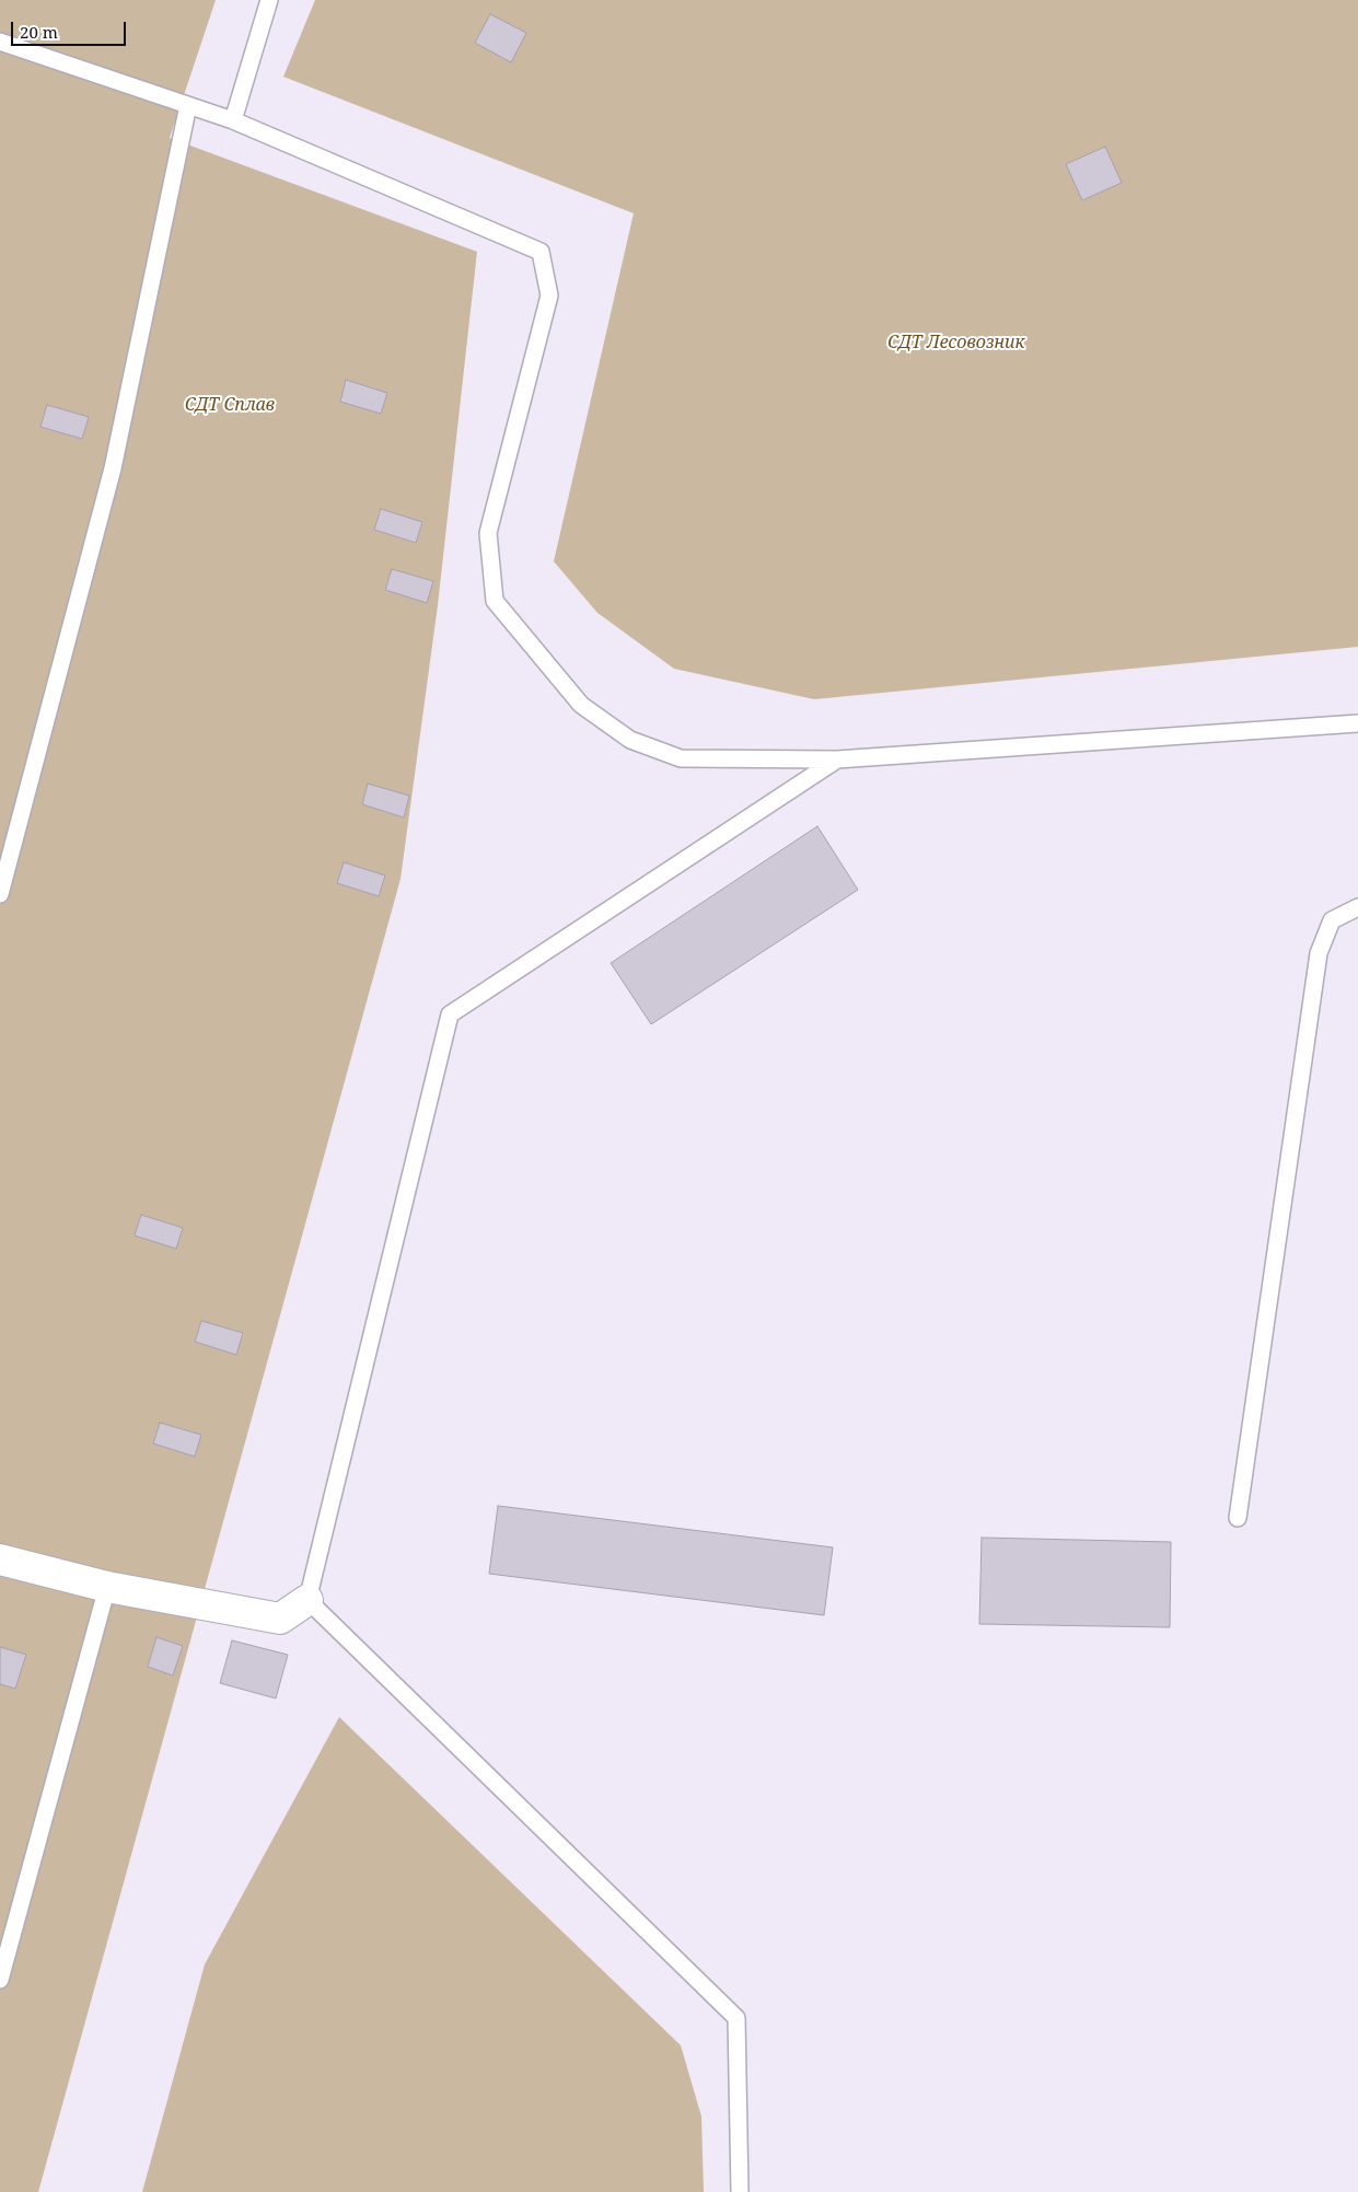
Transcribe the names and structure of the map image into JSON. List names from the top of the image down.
{
  "parks": ["СДТ Лесовозник", "СДТ Сплав"],
  "scale_bar": "20 m"
}
